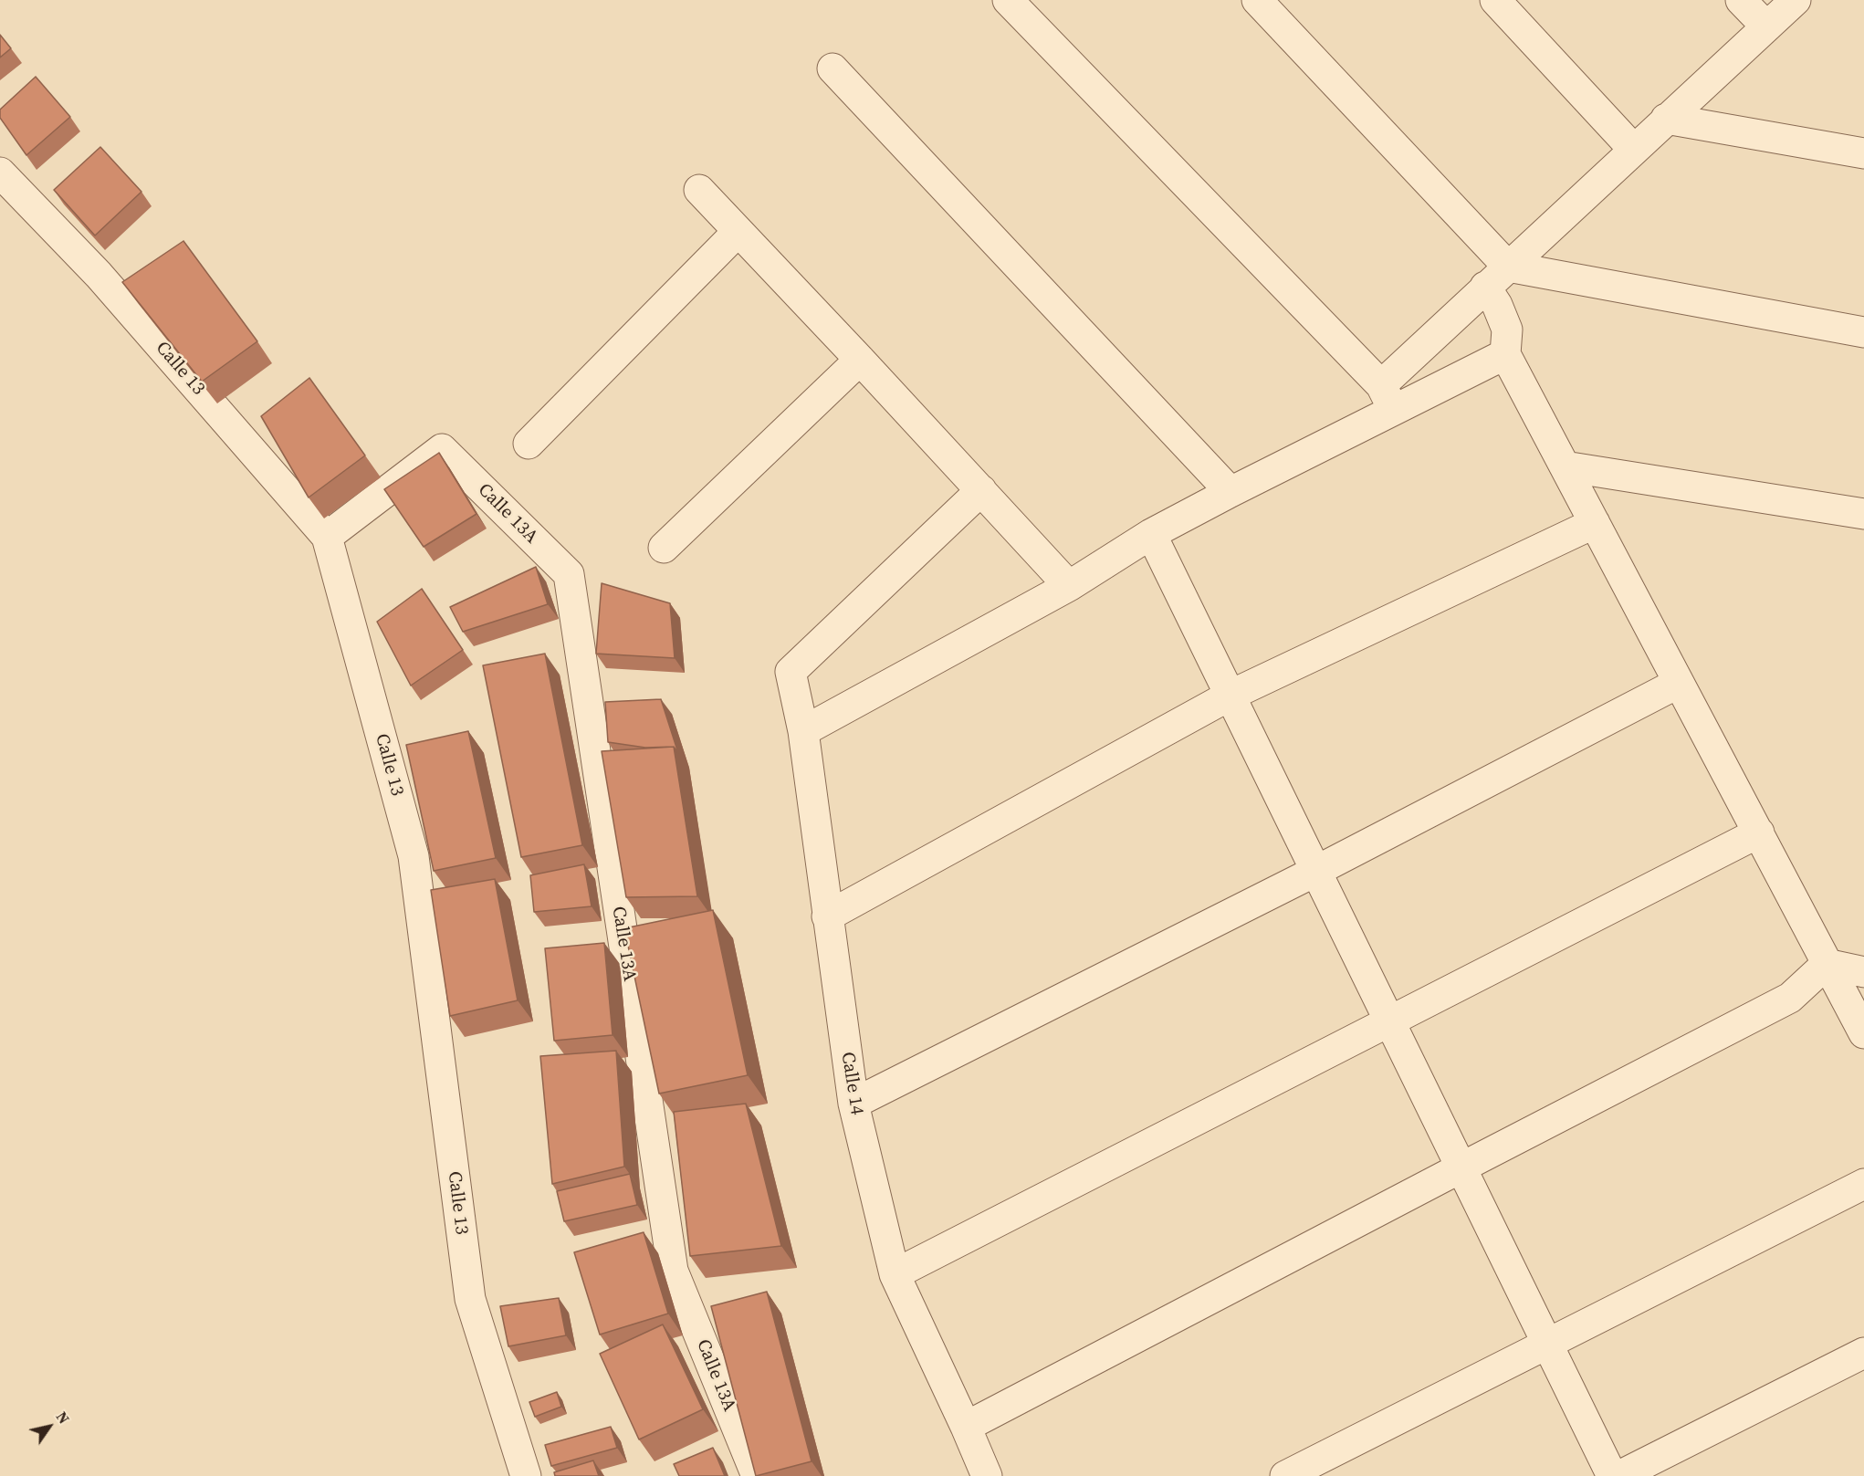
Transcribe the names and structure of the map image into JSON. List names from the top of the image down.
{
  "streets": {
    "street": ["Calle 13", "Calle 13A", "Calle 14"]
  },
  "crossings": [
    ["Calle 13", "Calle 13A"]
  ],
  "north": "top right"
}
